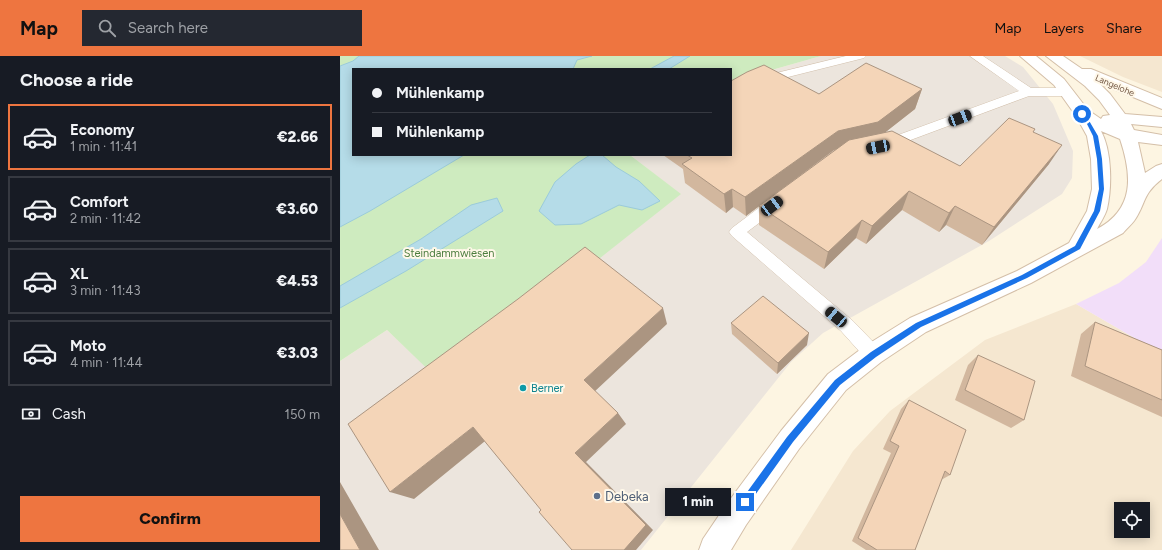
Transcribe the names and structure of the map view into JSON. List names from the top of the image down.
{
  "streets": {
    "street": ["Langelohe"]
  },
  "parks": ["Steindammwiesen"],
  "places": ["Berner", "Debeka"],
  "page": {
    "header": "Map",
    "search": "Search here",
    "nav": ["Map", "Layers", "Share"],
    "heading": "Choose a ride",
    "banner": ["Mühlenkamp", "Mühlenkamp"],
    "list": [
      {
        "name": "Economy",
        "note": "1 min · 11:41",
        "value": "€2.66"
      },
      {
        "name": "Comfort",
        "note": "2 min · 11:42",
        "value": "€3.60"
      },
      {
        "name": "XL",
        "note": "3 min · 11:43",
        "value": "€4.53"
      },
      {
        "name": "Moto",
        "note": "4 min · 11:44",
        "value": "€3.03"
      }
    ],
    "pay": ["Cash", "150 m"],
    "buttons": "Confirm",
    "bubble": "1 min"
  }
}
